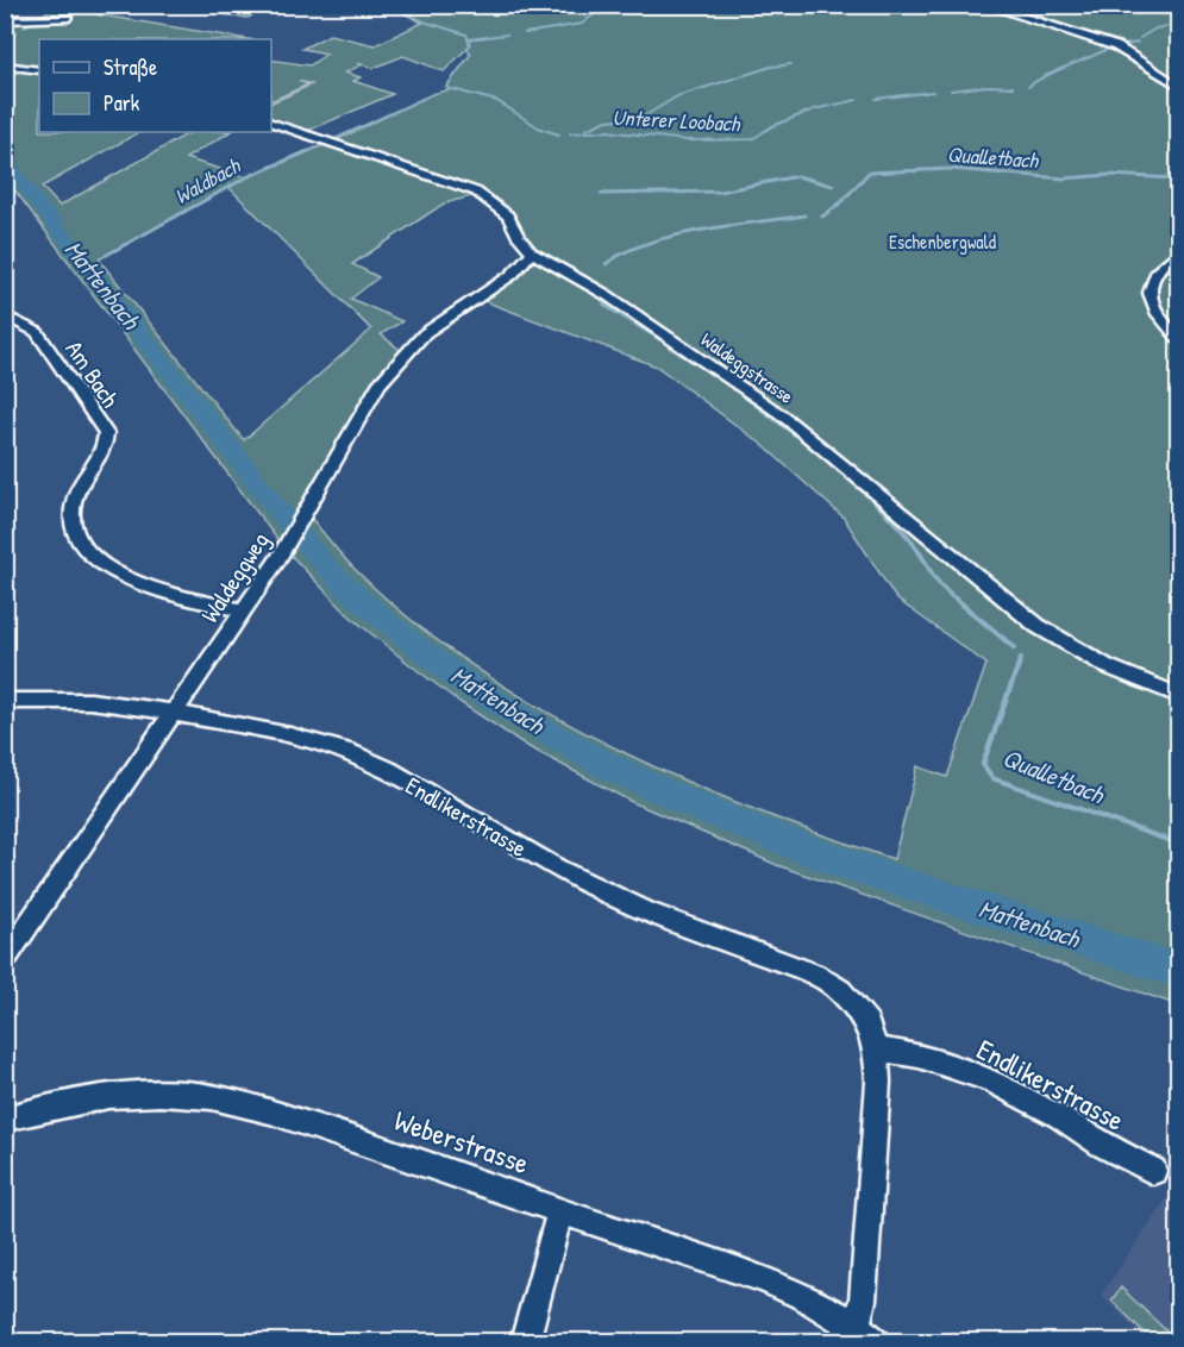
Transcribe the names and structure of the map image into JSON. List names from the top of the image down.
{
  "streets": {
    "street": [
      "Waldeggstrasse",
      "Am Bach",
      "Waldeggweg",
      "Endlikerstrasse",
      "Weberstrasse"
    ]
  },
  "crossings": [
    ["Waldeggstrasse", "Waldeggweg"],
    ["Am Bach", "Waldeggweg"],
    ["Waldeggweg", "Endlikerstrasse"],
    ["Endlikerstrasse", "Weberstrasse"]
  ],
  "water": [
    "Unterer Loobach",
    "Qualletbach",
    "Waldbach",
    "Mattenbach"
  ],
  "parks": ["Eschenbergwald"],
  "legend": ["Straße", "Park"]
}
